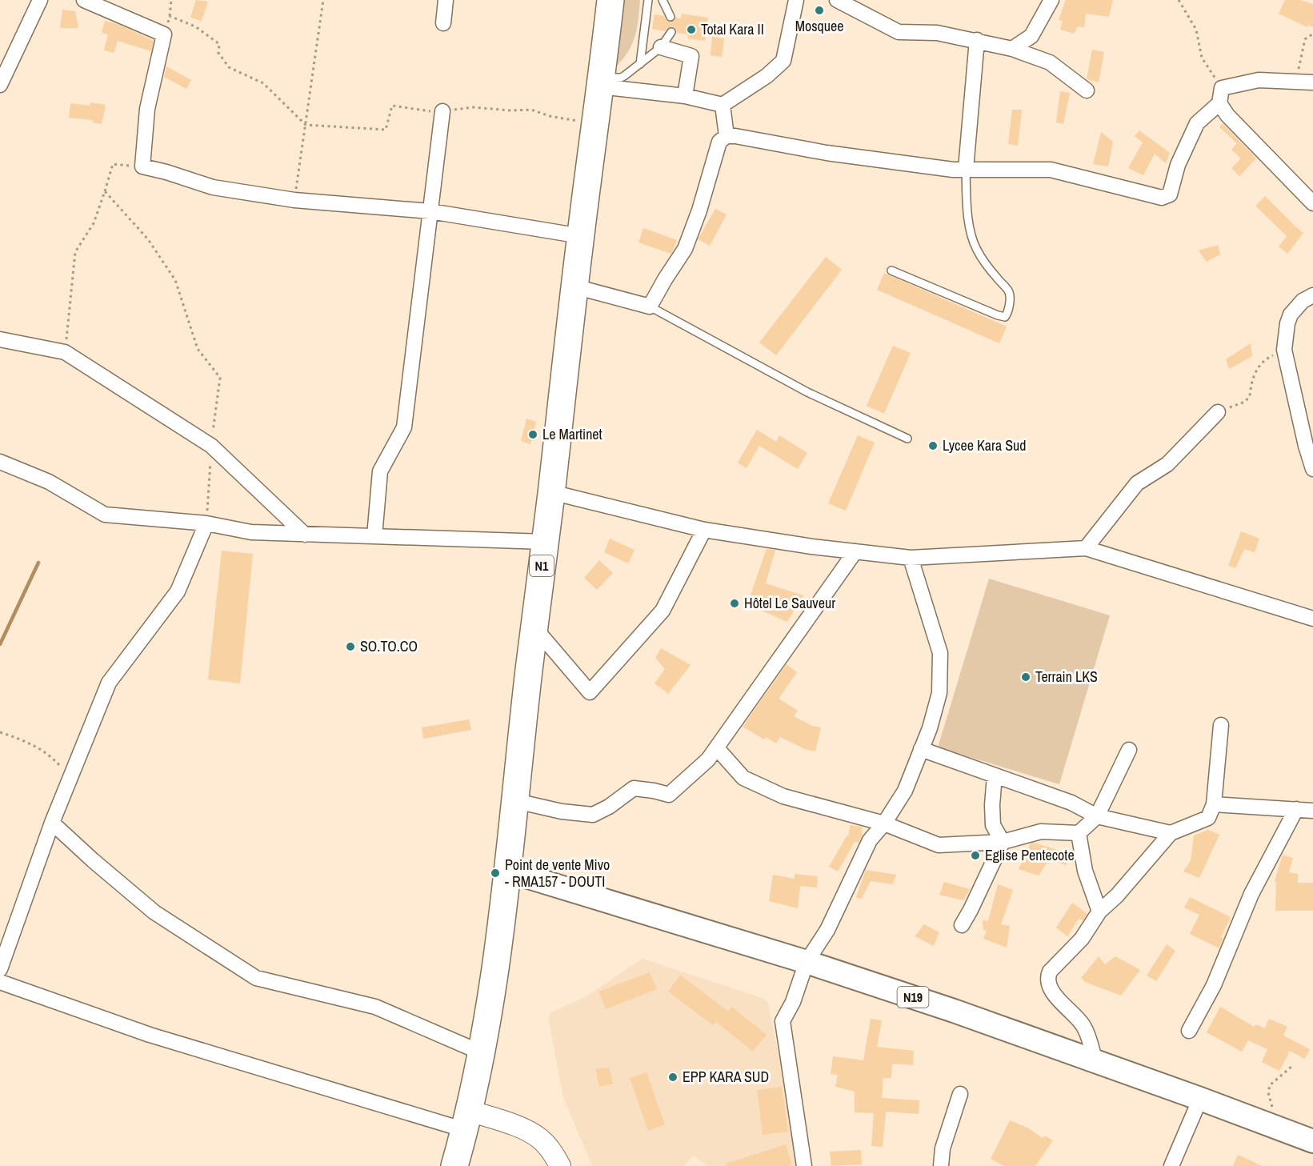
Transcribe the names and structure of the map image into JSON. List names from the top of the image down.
{
  "streets": {
    "highway": ["N1"],
    "main road": ["N19"]
  },
  "crossings": [
    ["N1", "N19"]
  ],
  "places": [
    "Mosquee",
    "Total Kara II",
    "Le Martinet",
    "Lycee Kara Sud",
    "Hôtel Le Sauveur",
    "SO.TO.CO",
    "Terrain LKS",
    "Eglise Pentecote",
    "Point de vente Mivo - RMA157 - DOUTI",
    "EPP KARA SUD"
  ]
}
